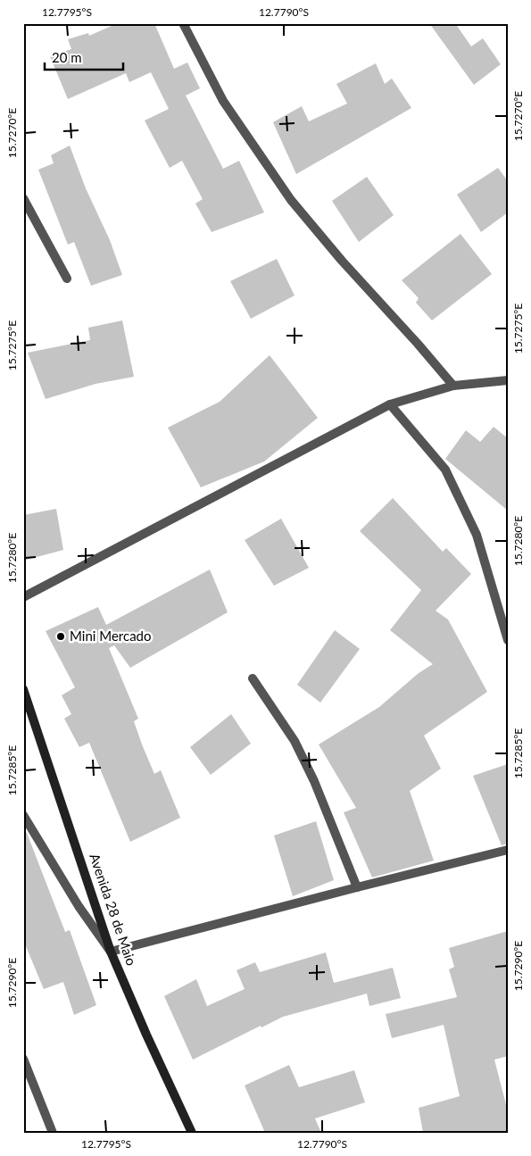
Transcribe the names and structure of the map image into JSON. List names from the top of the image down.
{
  "streets": {
    "street": ["Avenida 28 de Maio"]
  },
  "places": ["Mini Mercado"],
  "scale_bar": "20 m",
  "coordinates": [
    "12.7795°S",
    "12.7790°S",
    "15.7270°E",
    "15.7275°E",
    "15.7280°E",
    "15.7285°E",
    "15.7290°E"
  ]
}
